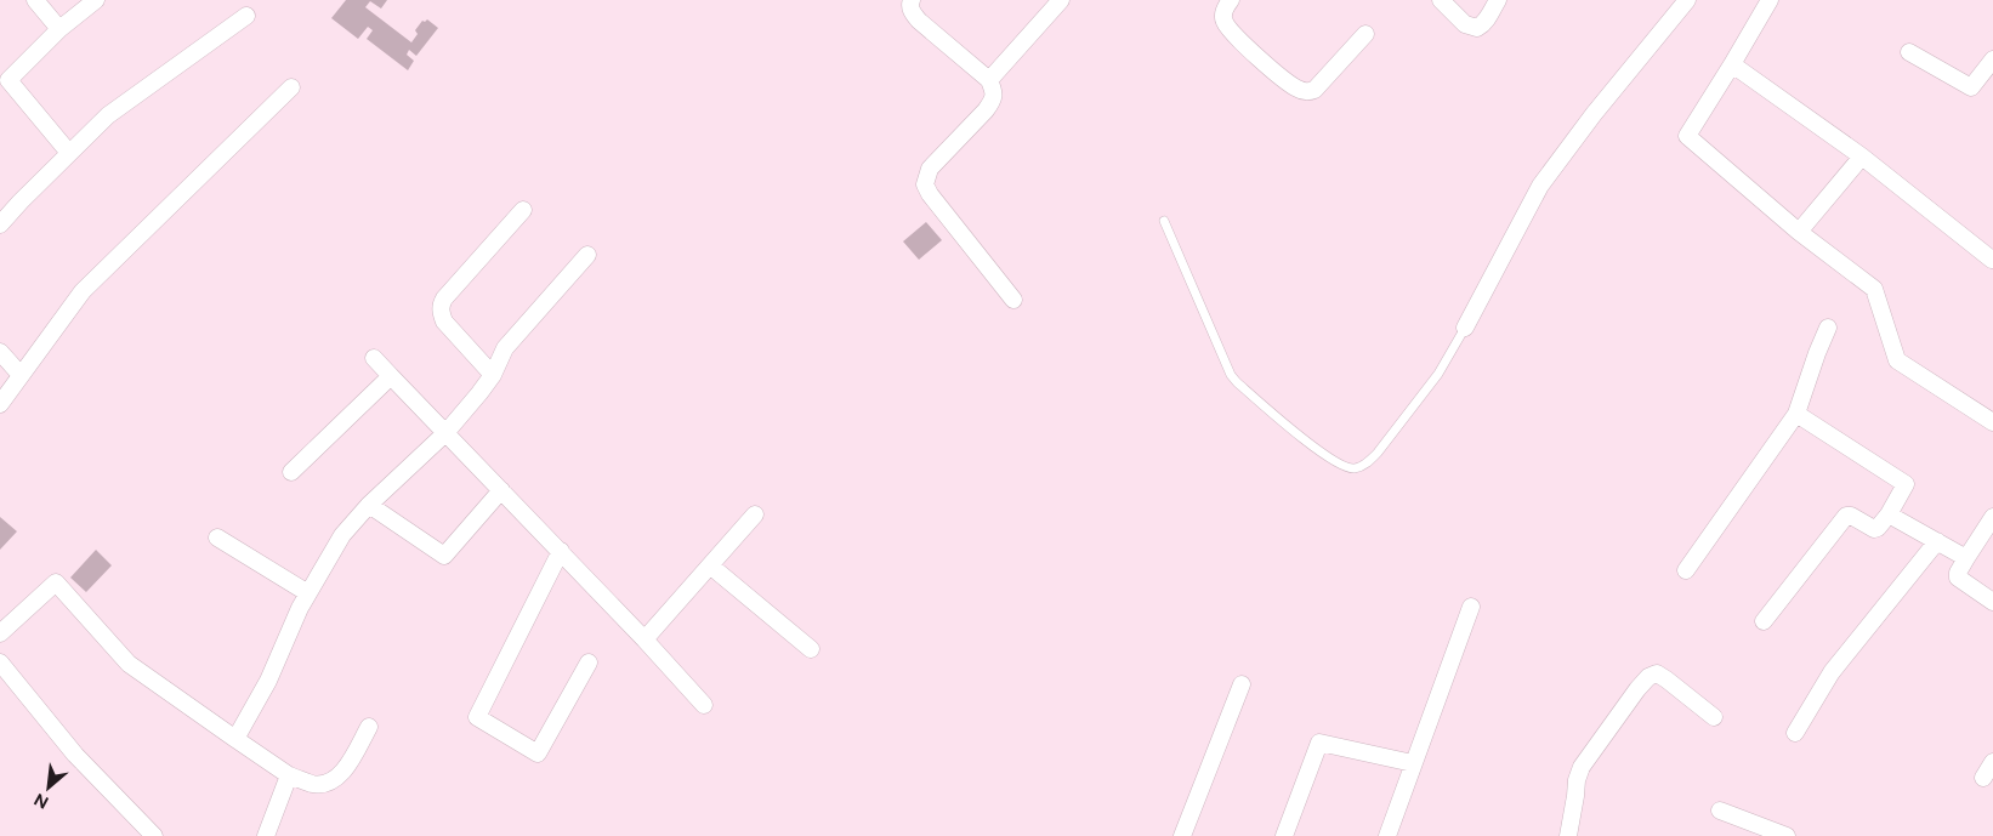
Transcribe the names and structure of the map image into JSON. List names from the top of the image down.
{
  "north": "bottom left"
}
